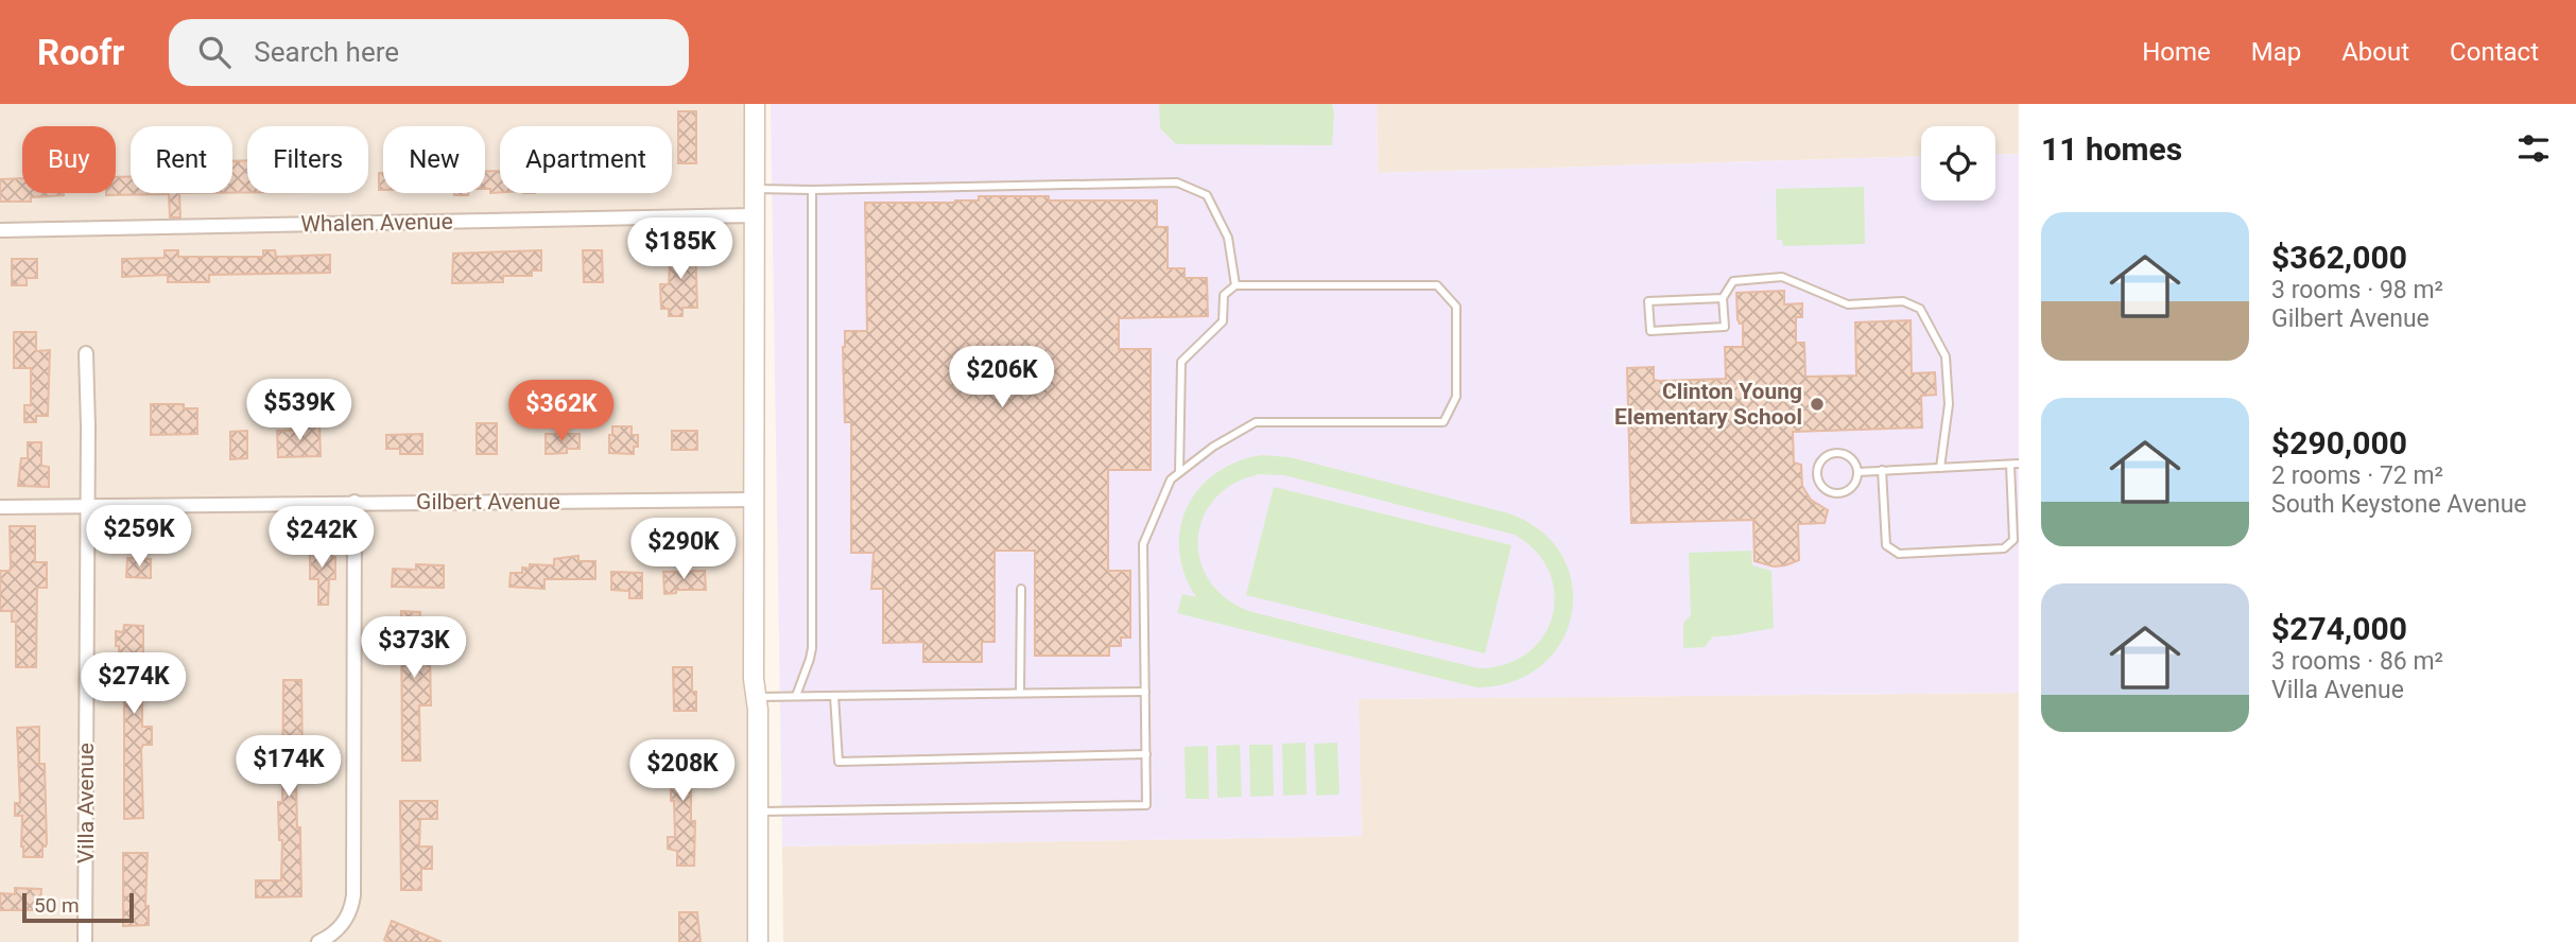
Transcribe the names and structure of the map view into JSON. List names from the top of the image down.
{
  "streets": {
    "street": ["Whalen Avenue", "Gilbert Avenue", "Villa Avenue"]
  },
  "crossings": [
    ["Gilbert Avenue", "Villa Avenue"]
  ],
  "places": ["Clinton Young Elementary School"],
  "scale_bar": "50 m",
  "page": {
    "header": "Roofr",
    "search": "Search here",
    "nav": [
      "Home",
      "Map",
      "About",
      "Contact"
    ],
    "heading": "11 homes",
    "chip": [
      "Buy",
      "Rent",
      "Filters",
      "New",
      "Apartment"
    ],
    "list": [
      {
        "name": "$362,000",
        "note": "3 rooms · 98 m² · Gilbert Avenue"
      },
      {
        "name": "$290,000",
        "note": "2 rooms · 72 m² · South Keystone Avenue"
      },
      {
        "name": "$274,000",
        "note": "3 rooms · 86 m² · Villa Avenue"
      }
    ],
    "price": [
      "$185K",
      "$206K",
      "$539K",
      "$362K",
      "$259K",
      "$242K",
      "$290K",
      "$373K",
      "$274K",
      "$174K",
      "$208K"
    ],
    "scale": "50 m"
  }
}
